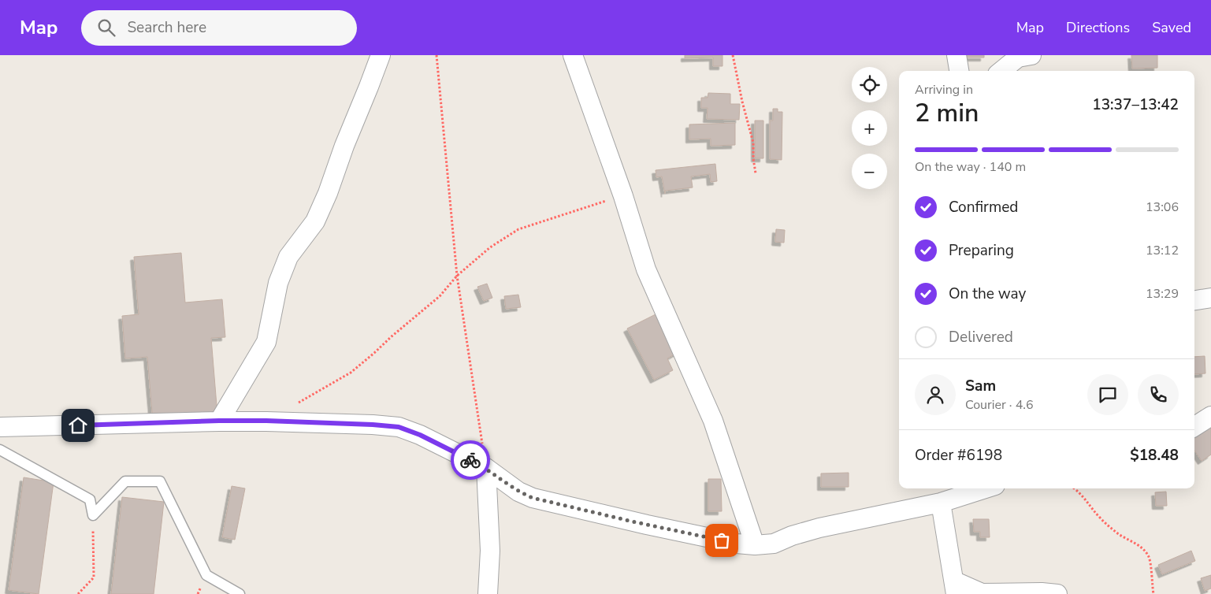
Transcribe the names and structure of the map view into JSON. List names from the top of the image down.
{
  "page": {
    "header": "Map",
    "search": "Search here",
    "nav": ["Map", "Directions", "Saved"],
    "map_buttons": ["+", "−"],
    "heading": ["2 min", "Arriving in", "13:37–13:42"],
    "panel": [
      "Sam",
      "Courier · 4.6",
      "Order #6198",
      "$18.48"
    ],
    "bar": "On the way · 140 m",
    "list": [
      ["Confirmed", "13:06"],
      ["Preparing", "13:12"],
      ["On the way", "13:29"],
      "Delivered"
    ]
  }
}
